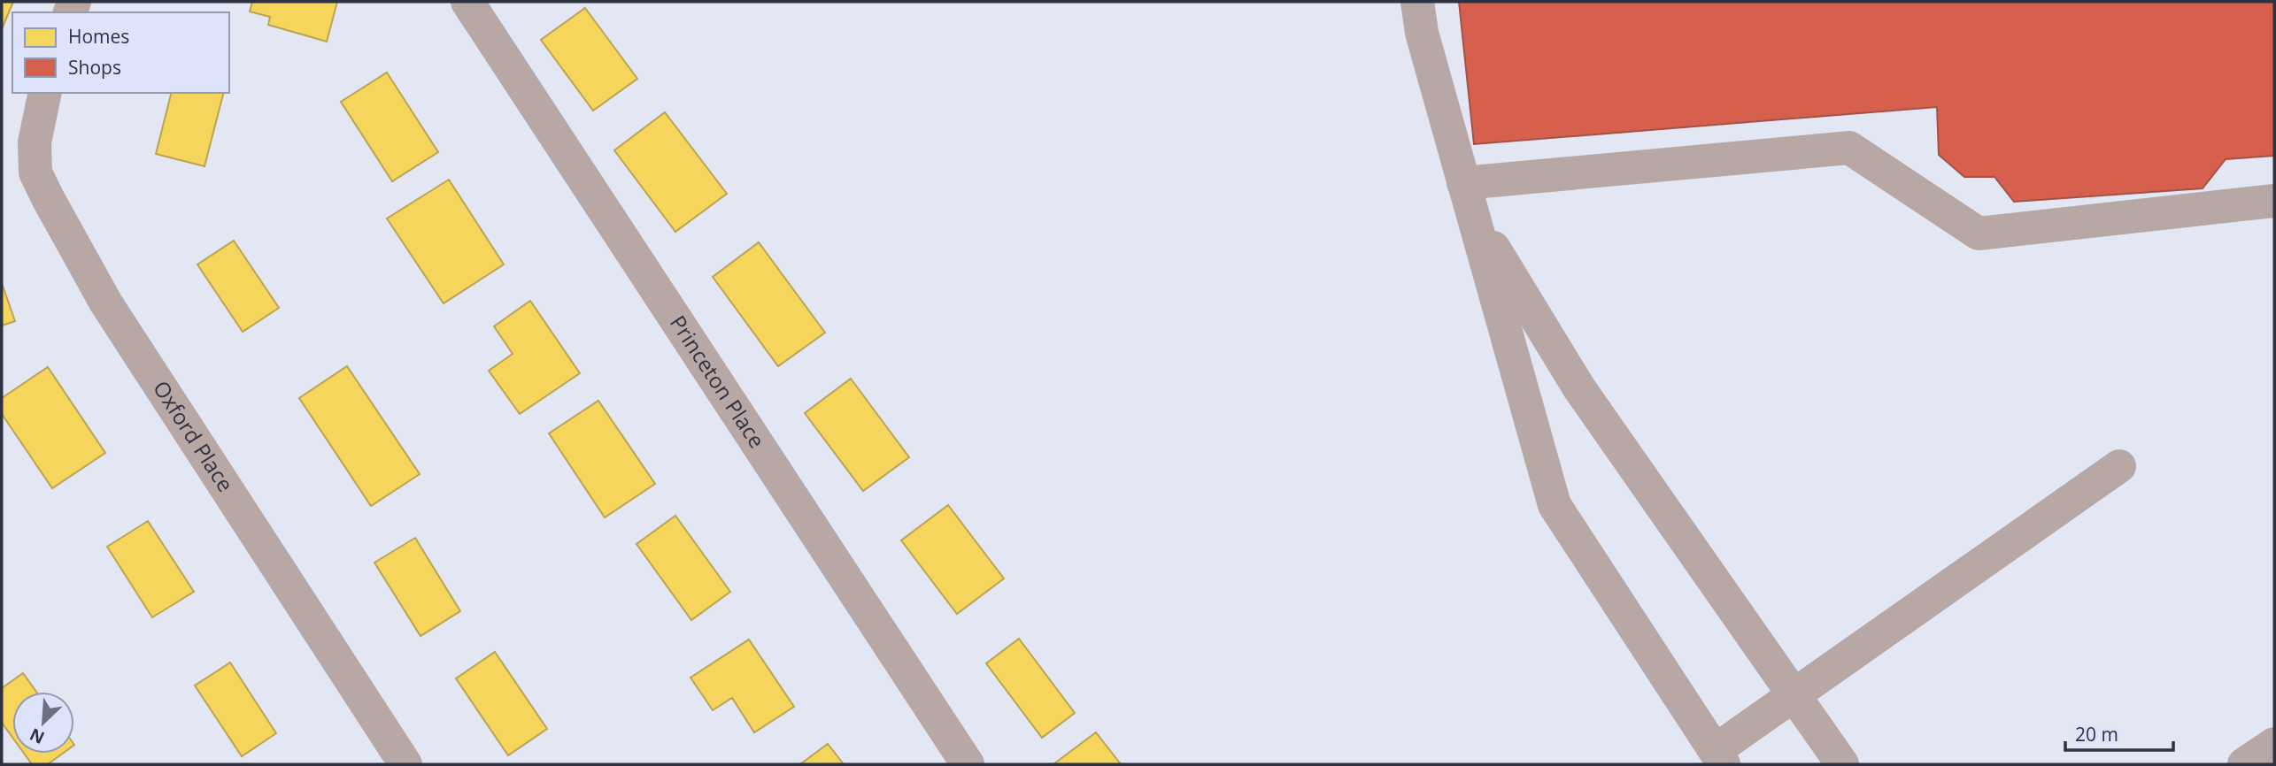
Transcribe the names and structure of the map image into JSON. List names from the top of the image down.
{
  "streets": {
    "street": ["Princeton Place", "Oxford Place"]
  },
  "legend": ["Homes", "Shops"],
  "scale_bar": "20 m",
  "north": "bottom left"
}
